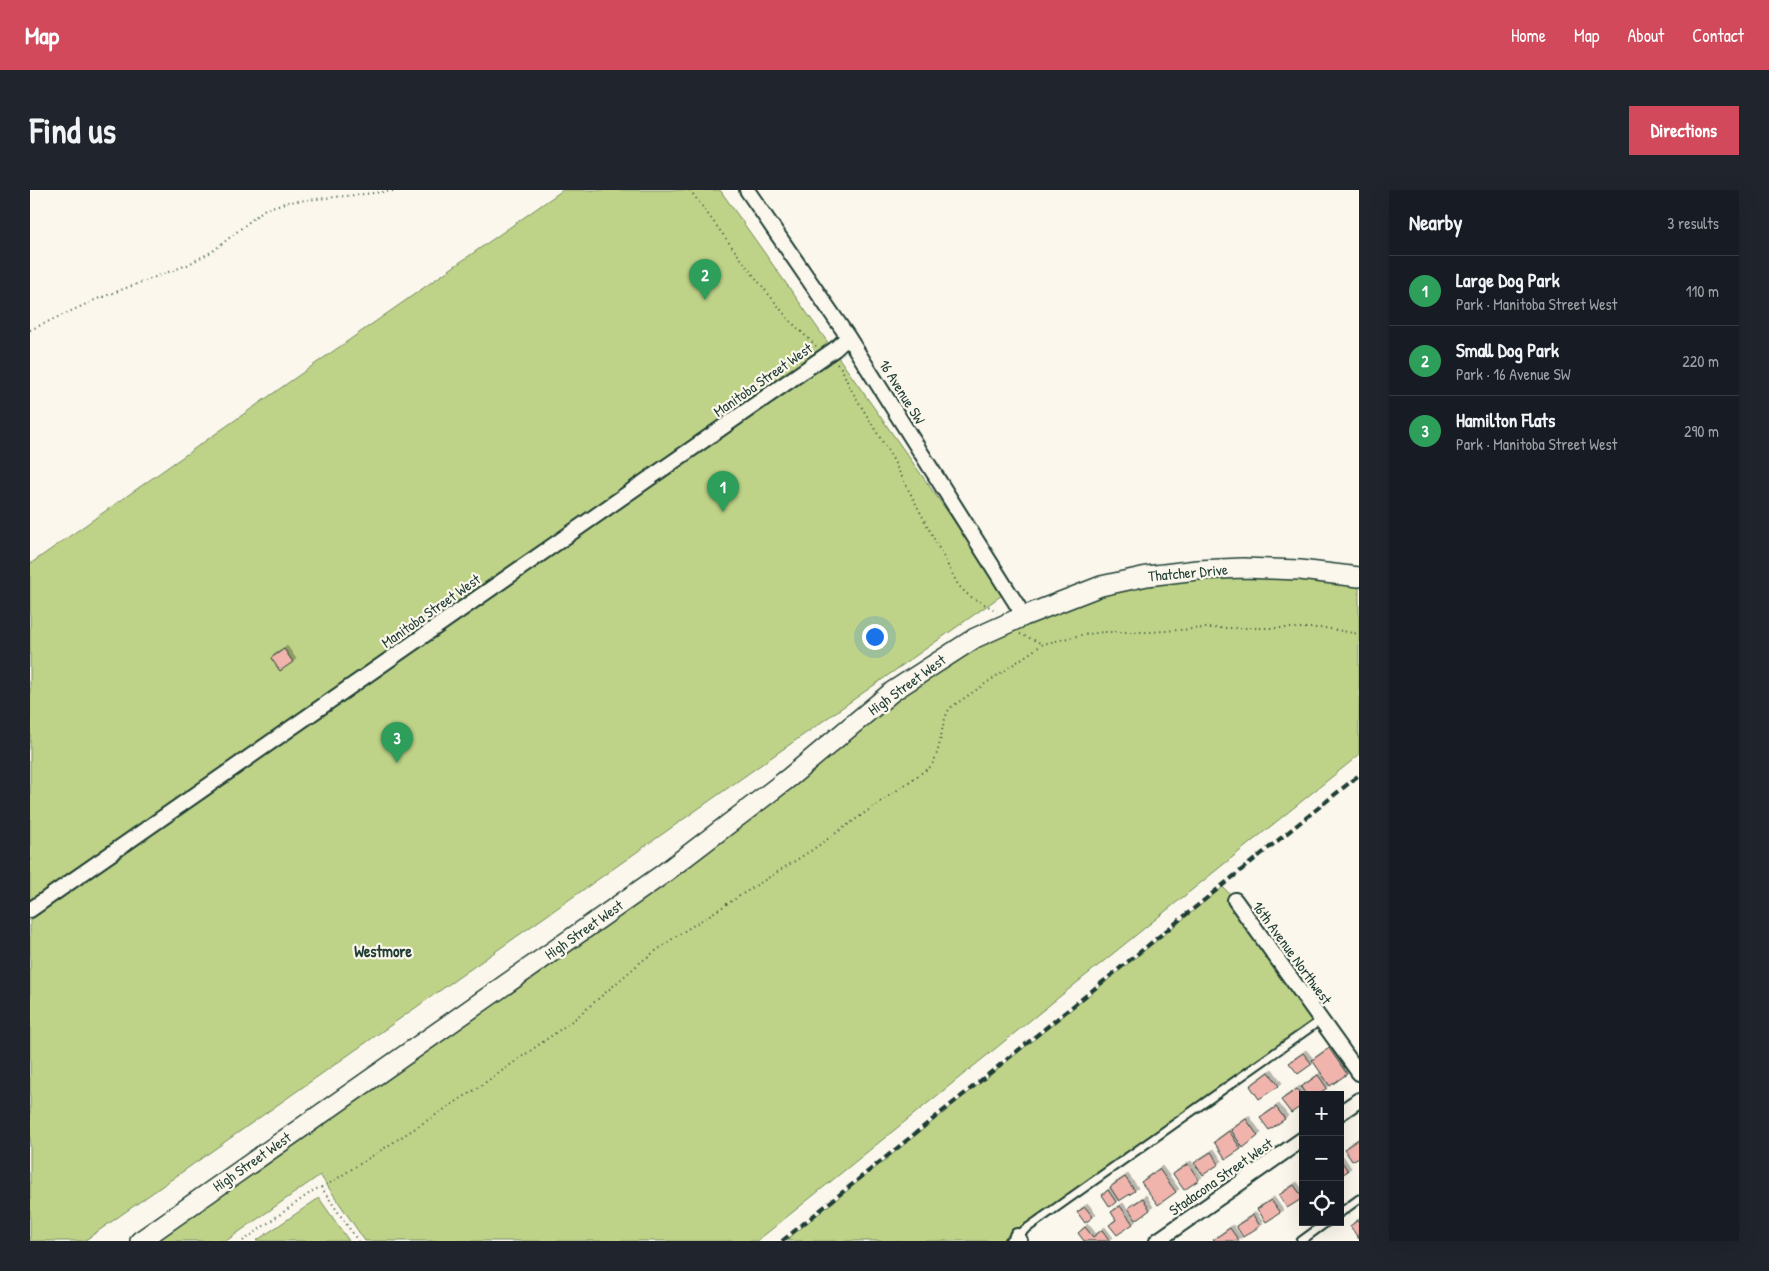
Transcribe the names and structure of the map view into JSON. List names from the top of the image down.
{
  "streets": {
    "main road": ["Thatcher Drive", "High Street West"],
    "street": [
      "Manitoba Street West",
      "16 Avenue SW",
      "16th Avenue Northwest",
      "Stadacona Street West"
    ]
  },
  "crossings": [
    ["Manitoba Street West", "16 Avenue SW"],
    ["16 Avenue SW", "Thatcher Drive"],
    ["16 Avenue SW", "High Street West"],
    ["Thatcher Drive", "High Street West"]
  ],
  "districts": ["Westmore"],
  "page": {
    "header": "Map",
    "nav": [
      "Home",
      "Map",
      "About",
      "Contact"
    ],
    "buttons": "Directions",
    "title": "Find us",
    "heading": ["Nearby", "3 results"],
    "list": [
      {
        "mark": "1",
        "name": "Large Dog Park",
        "note": "Park · Manitoba Street West",
        "value": "110 m"
      },
      {
        "mark": "2",
        "name": "Small Dog Park",
        "note": "Park · 16 Avenue SW",
        "value": "220 m"
      },
      {
        "mark": "3",
        "name": "Hamilton Flats",
        "note": "Park · Manitoba Street West",
        "value": "290 m"
      }
    ],
    "pins": ["2", "1", "3"],
    "map_buttons": ["+", "−"]
  }
}
